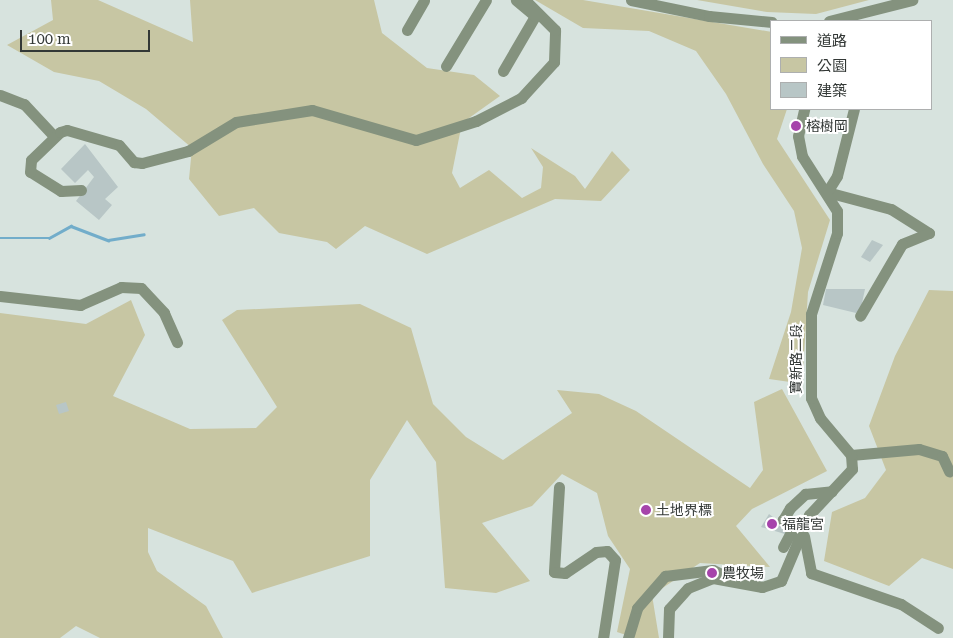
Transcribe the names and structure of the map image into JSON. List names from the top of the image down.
{
  "streets": {
    "street": ["寶新路二段"]
  },
  "places": [
    "榕樹岡",
    "土地界標",
    "福龍宮",
    "農牧場"
  ],
  "legend": ["道路", "公園", "建築"],
  "scale_bar": "100 m"
}
